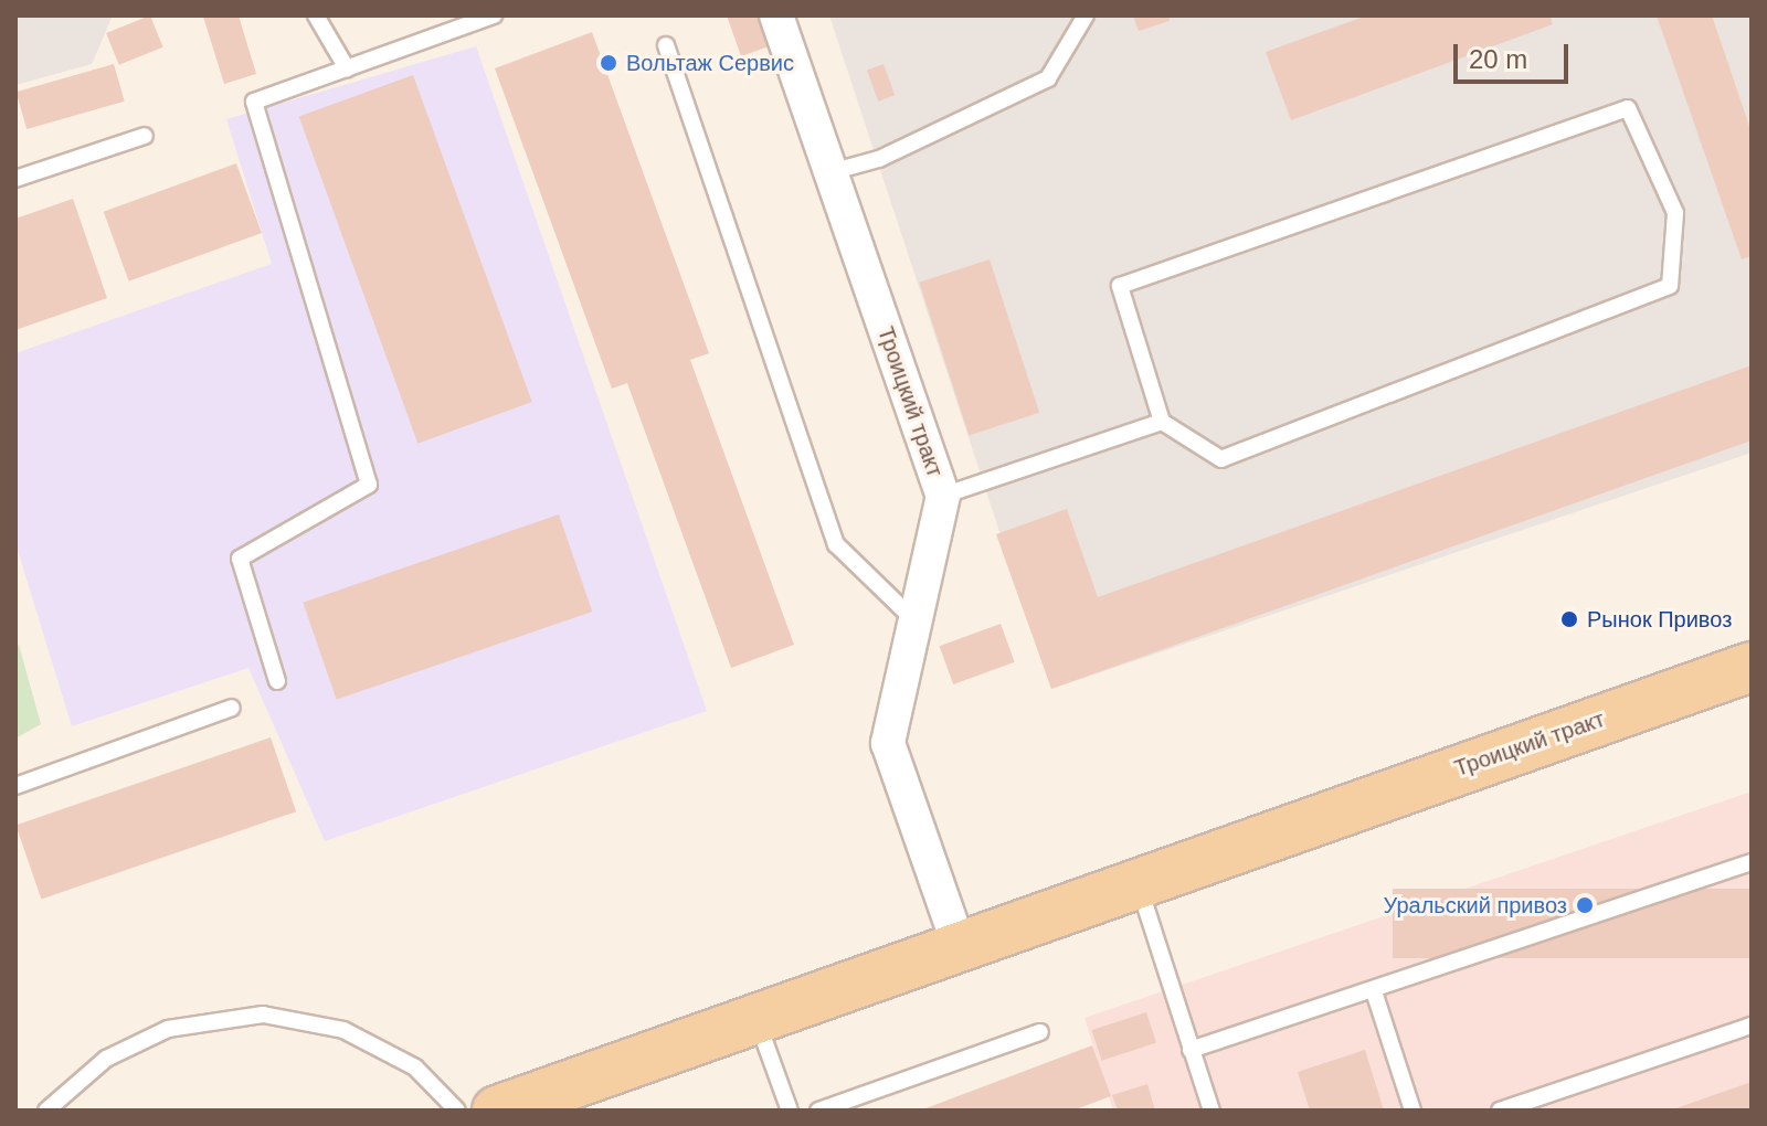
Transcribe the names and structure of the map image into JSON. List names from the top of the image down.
{
  "streets": {
    "main road": ["Троицкий тракт"]
  },
  "places": ["Вольтаж Сервис", "Рынок Привоз", "Уральский привоз"],
  "scale_bar": "20 m"
}
